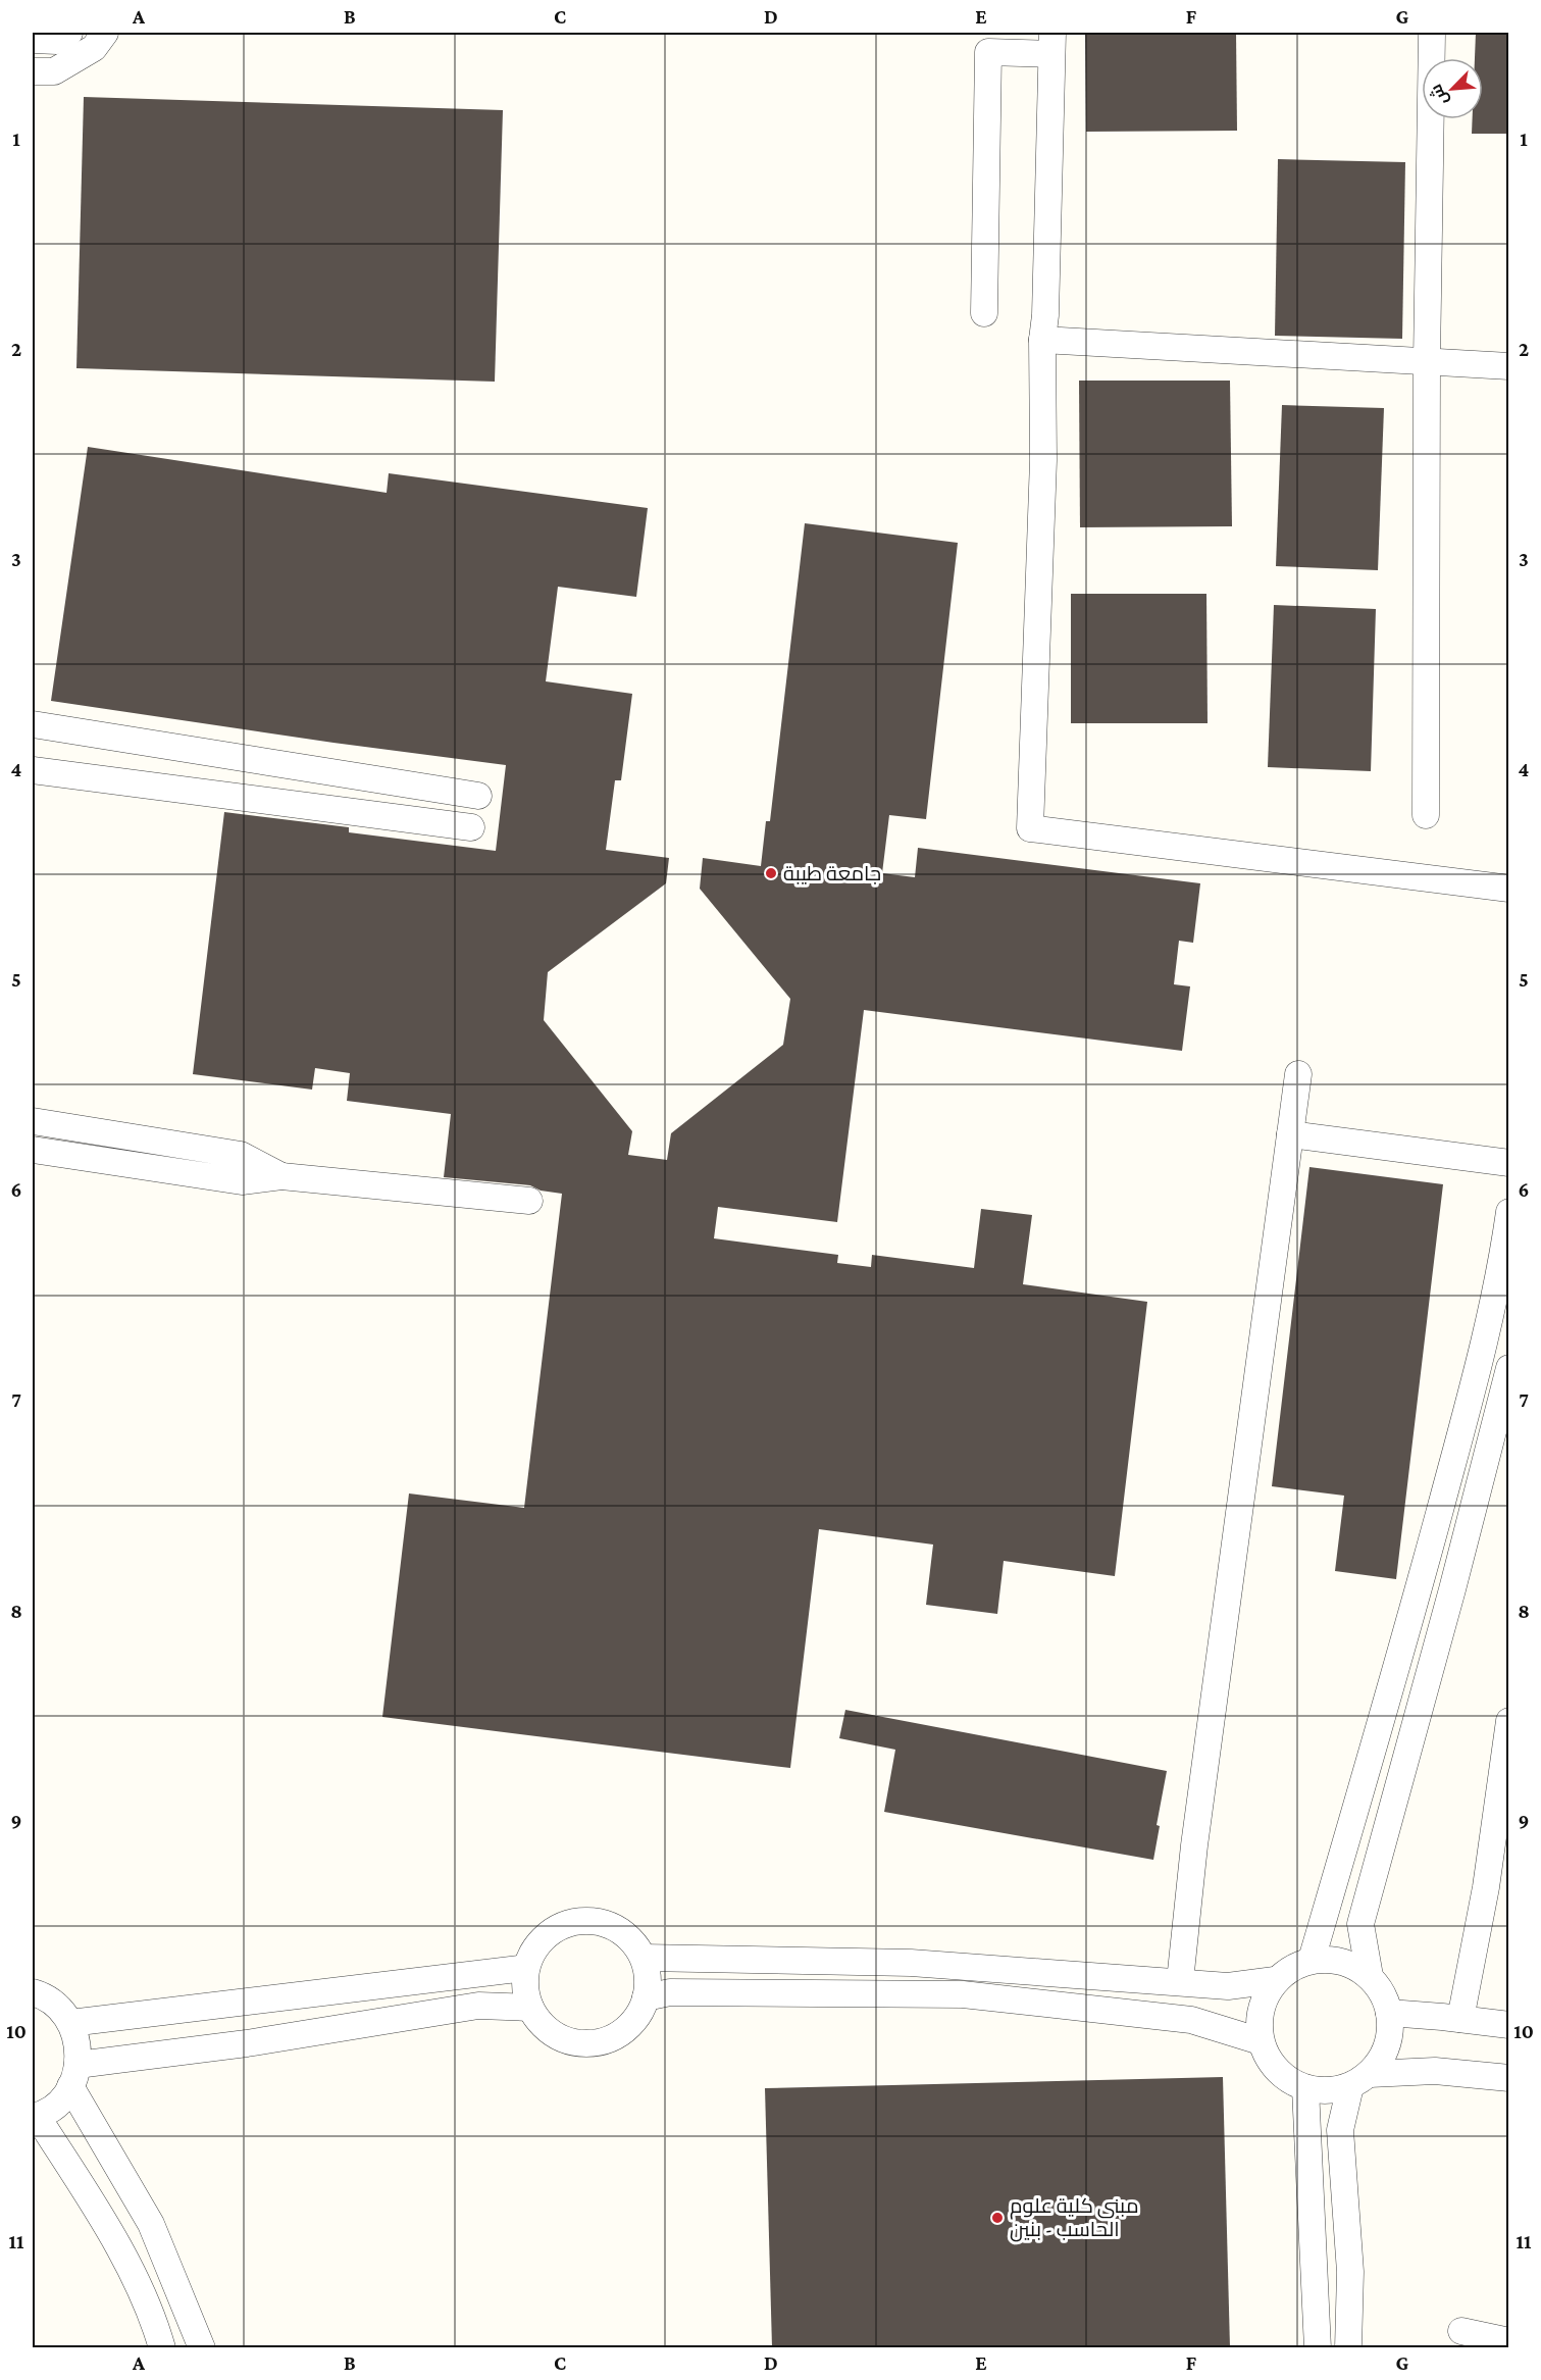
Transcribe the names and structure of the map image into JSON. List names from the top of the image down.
{
  "places": ["جامعة طيبة", "مبنى كلية علوم الحاسب - بنين"],
  "north": "bottom left",
  "grid": {
    "columns": [
      "A",
      "B",
      "C",
      "D",
      "E",
      "F",
      "G"
    ],
    "rows": [
      "1",
      "2",
      "3",
      "4",
      "5",
      "6",
      "7",
      "8",
      "9",
      "10",
      "11"
    ]
  }
}
